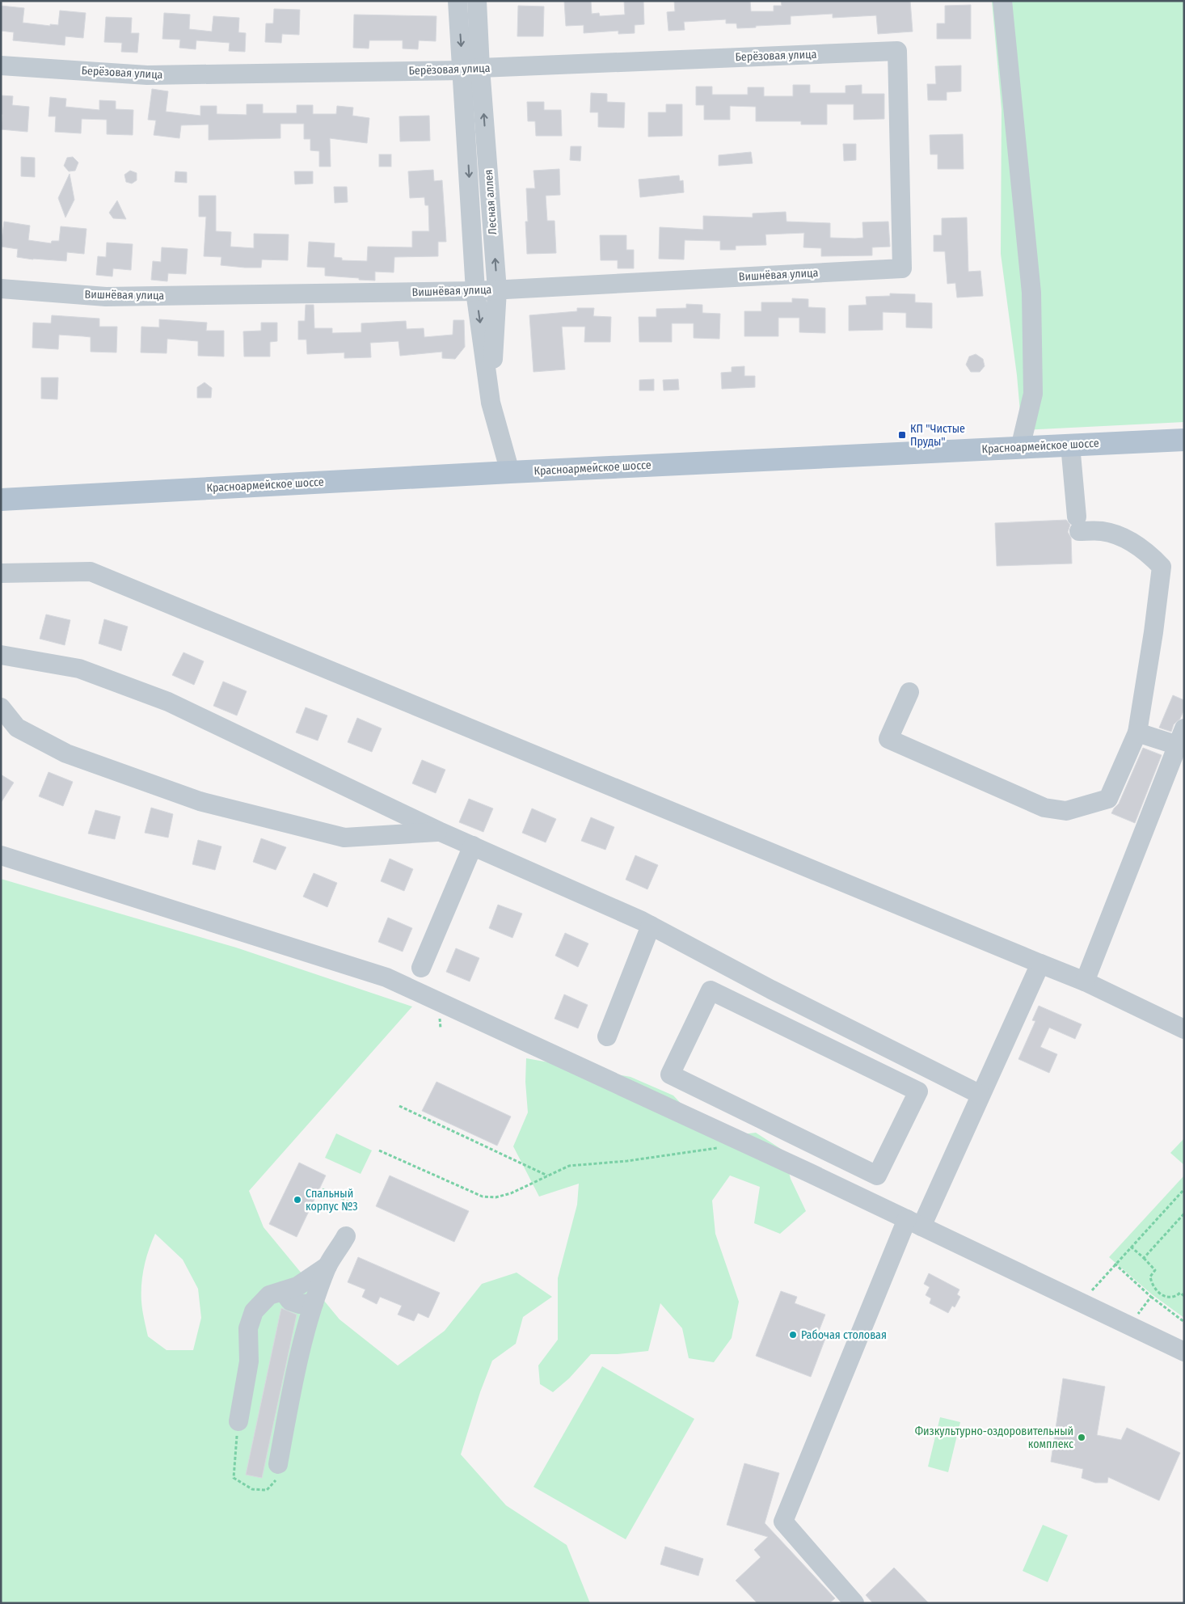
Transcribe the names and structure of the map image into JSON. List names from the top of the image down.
{
  "streets": {
    "main road": ["Красноармейское шоссе"],
    "street": ["Берёзовая улица", "Лесная аллея", "Вишнёвая улица"]
  },
  "crossings": [
    ["Берёзовая улица", "Лесная аллея"],
    ["Берёзовая улица", "Вишнёвая улица"],
    ["Лесная аллея", "Вишнёвая улица"]
  ],
  "places": {
    "transit": ["КП \"Чистые Пруды\""],
    "other": ["Спальный корпус №3", "Рабочая столовая", "Физкультурно-оздоровительный комплекс"]
  }
}
